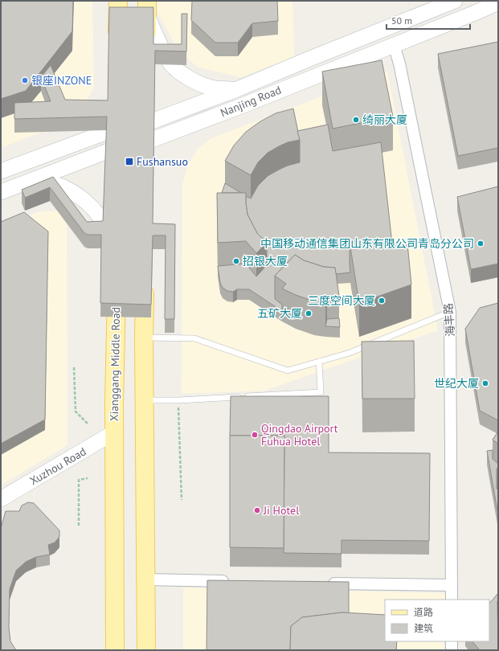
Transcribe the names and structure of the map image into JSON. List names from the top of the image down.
{
  "streets": {
    "main road": ["Nanjing Road", "Xianggang Middle Road", "Xuzhou Road"],
    "street": ["海丰路"]
  },
  "crossings": [
    ["Nanjing Road", "海丰路"],
    ["Xianggang Middle Road", "Xuzhou Road"]
  ],
  "places": {
    "other": [
      "银座INZONE",
      "绮丽大厦",
      "中国移动通信集团山东有限公司青岛分公司",
      "招银大厦",
      "三度空间大厦",
      "五矿大厦",
      "世纪大厦",
      "Qingdao Airport Fuhua Hotel",
      "Ji Hotel"
    ],
    "transit": ["Fushansuo"]
  },
  "legend": ["道路", "建筑"],
  "scale_bar": "50 m"
}
